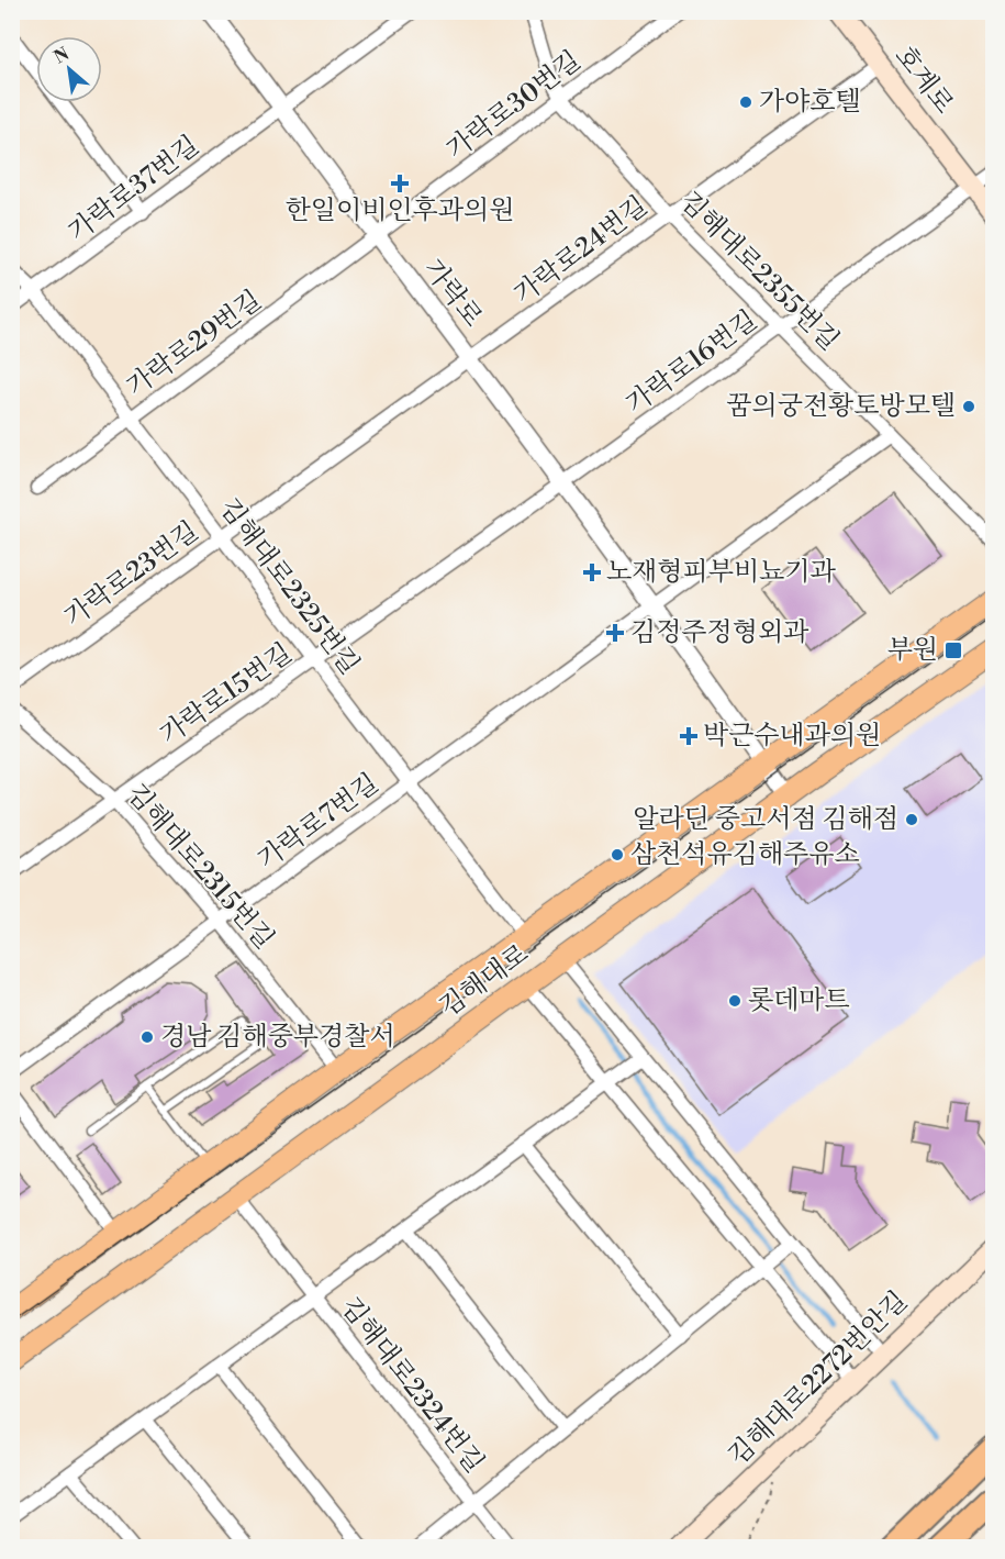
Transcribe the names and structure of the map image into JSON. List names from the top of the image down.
{
  "streets": {
    "main road": ["호계로", "김해대로", "김해대로2272번안길"],
    "street": [
      "가락로30번길",
      "가락로37번길",
      "가락로24번길",
      "김해대로2355번길",
      "가락로",
      "가락로29번길",
      "가락로16번길",
      "가락로23번길",
      "김해대로2325번길",
      "가락로15번길",
      "가락로7번길",
      "김해대로2315번길",
      "김해대로2324번길"
    ]
  },
  "crossings": [
    ["호계로", "가락로24번길"],
    ["호계로", "가락로16번길"],
    ["가락로30번길", "김해대로2355번길"],
    ["가락로30번길", "가락로"],
    ["가락로30번길", "가락로29번길"],
    ["가락로37번길", "가락로"],
    ["가락로37번길", "김해대로2325번길"],
    ["가락로24번길", "김해대로2355번길"],
    ["가락로24번길", "가락로"],
    ["가락로24번길", "가락로23번길"],
    ["김해대로2355번길", "가락로16번길"],
    ["가락로", "가락로29번길"],
    ["가락로", "가락로16번길"],
    ["가락로", "가락로23번길"],
    ["가락로", "가락로15번길"],
    ["가락로", "가락로7번길"],
    ["가락로", "김해대로"],
    ["가락로29번길", "김해대로2325번길"],
    ["가락로16번길", "가락로15번길"],
    ["가락로23번길", "김해대로2325번길"],
    ["김해대로2325번길", "가락로15번길"],
    ["김해대로2325번길", "가락로7번길"],
    ["김해대로2325번길", "김해대로"],
    ["가락로15번길", "김해대로2315번길"],
    ["가락로7번길", "김해대로2315번길"],
    ["김해대로2315번길", "김해대로"]
  ],
  "places": {
    "other": [
      "가야호텔",
      "꿈의궁전황토방모텔",
      "알라딘 중고서점 김해점",
      "삼천석유김해주유소",
      "롯데마트",
      "경남 김해중부경찰서"
    ],
    "health": [
      "한일이비인후과의원",
      "노재형피부비뇨기과",
      "김정주정형외과",
      "박근수내과의원"
    ],
    "transit": ["부원"]
  },
  "north": "top left"
}
